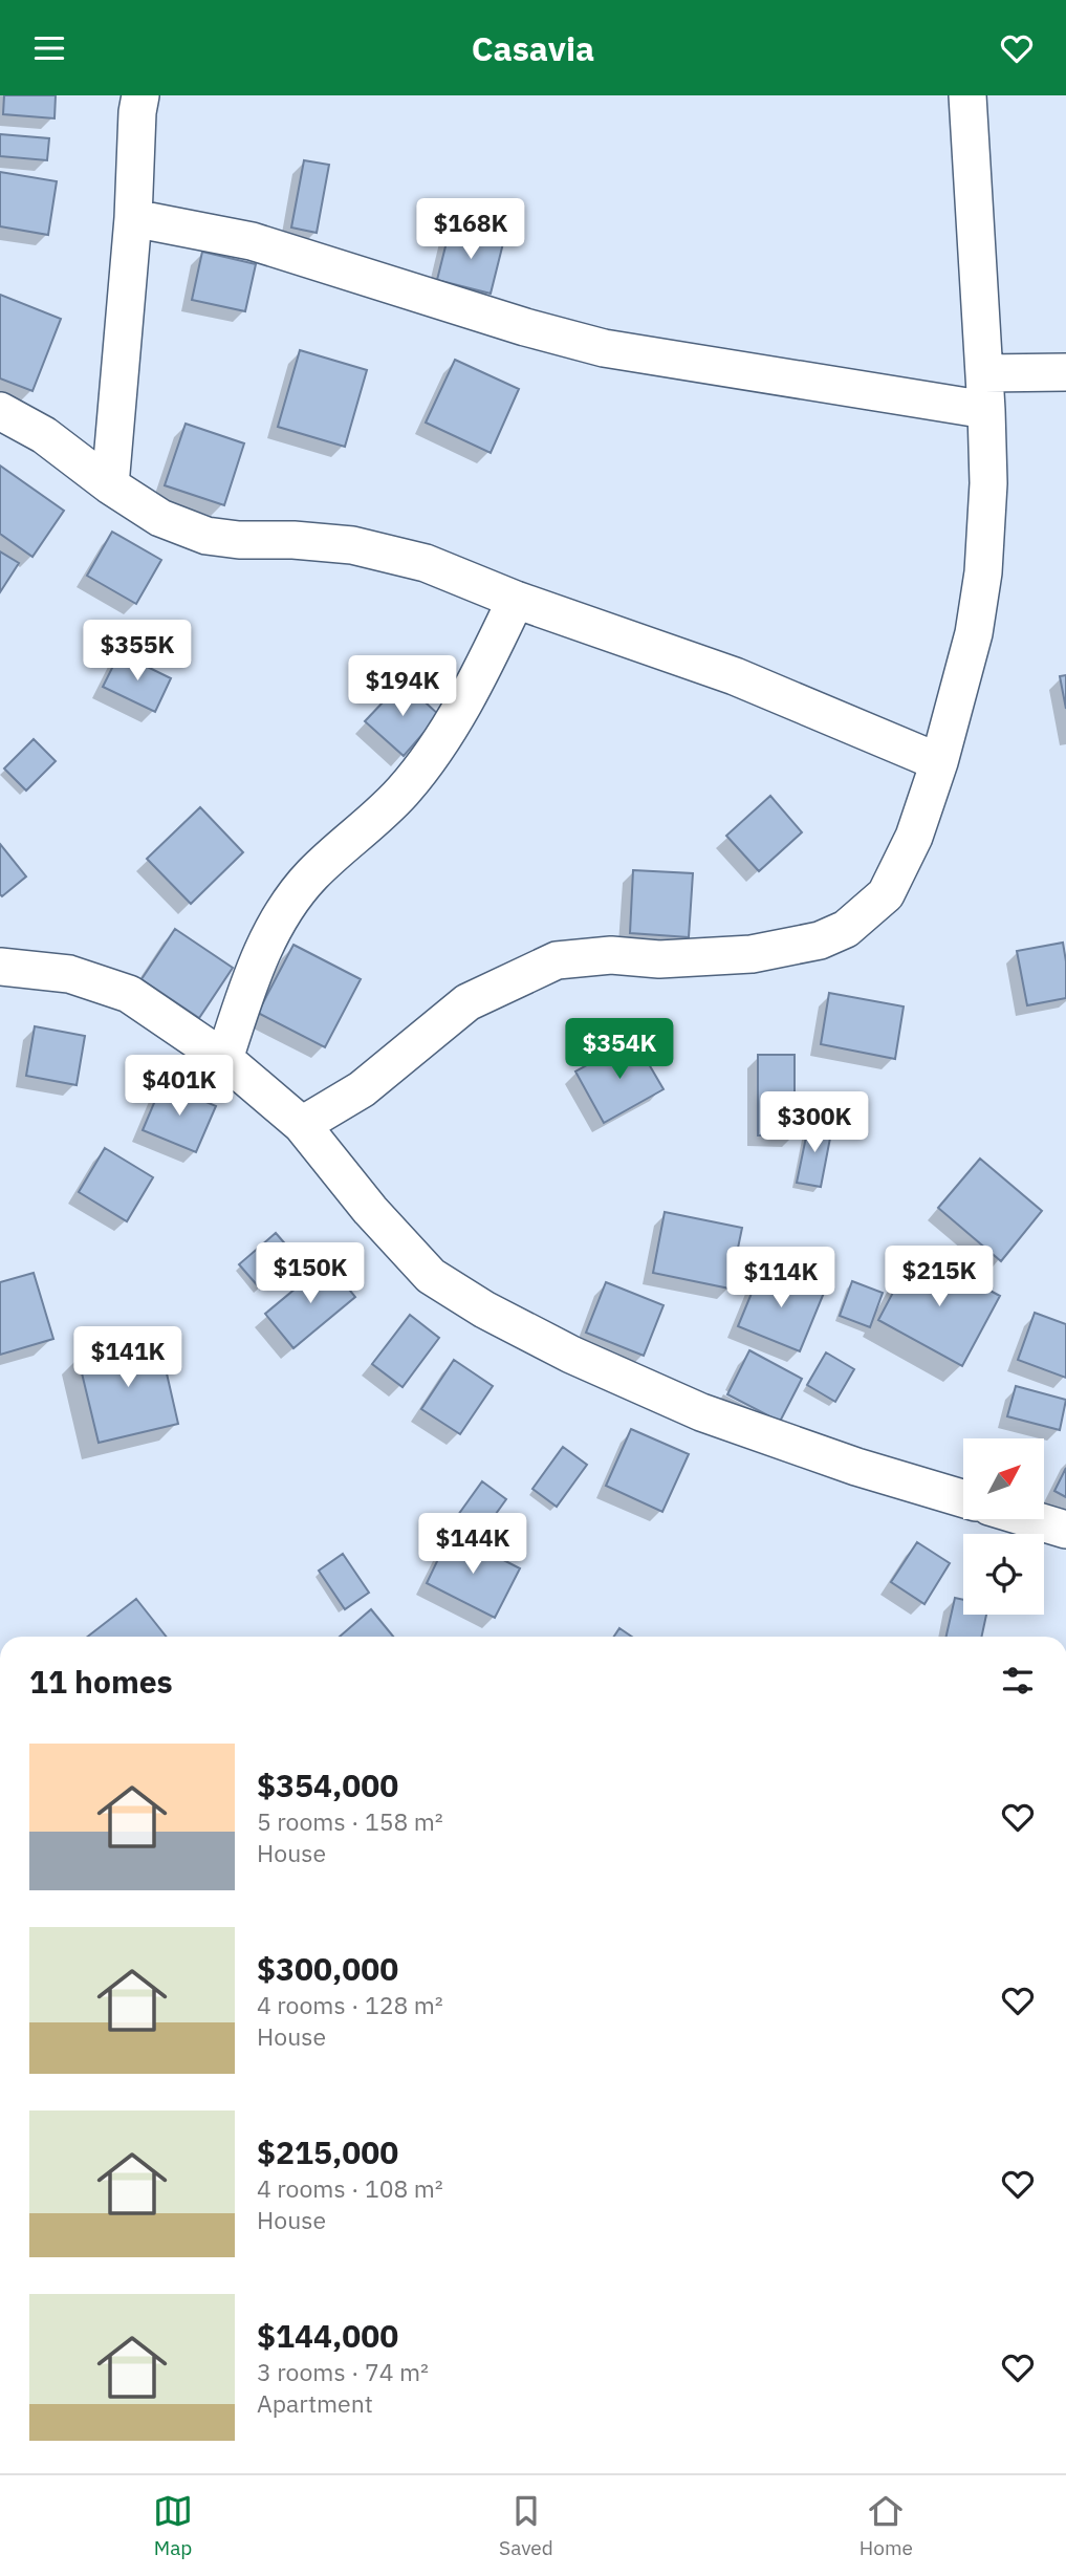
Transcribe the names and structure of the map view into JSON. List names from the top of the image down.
{
  "north": "top right",
  "page": {
    "header": "Casavia",
    "price": [
      "$168K",
      "$355K",
      "$194K",
      "$354K",
      "$401K",
      "$300K",
      "$150K",
      "$215K",
      "$114K",
      "$141K",
      "$144K"
    ],
    "heading": "11 homes",
    "list": [
      {
        "name": "$354,000",
        "note": "5 rooms · 158 m² · House"
      },
      {
        "name": "$300,000",
        "note": "4 rooms · 128 m² · House"
      },
      {
        "name": "$215,000",
        "note": "4 rooms · 108 m² · House"
      },
      {
        "name": "$144,000",
        "note": "3 rooms · 74 m² · Apartment"
      }
    ],
    "tabs": ["Map", "Saved", "Home"]
  }
}
